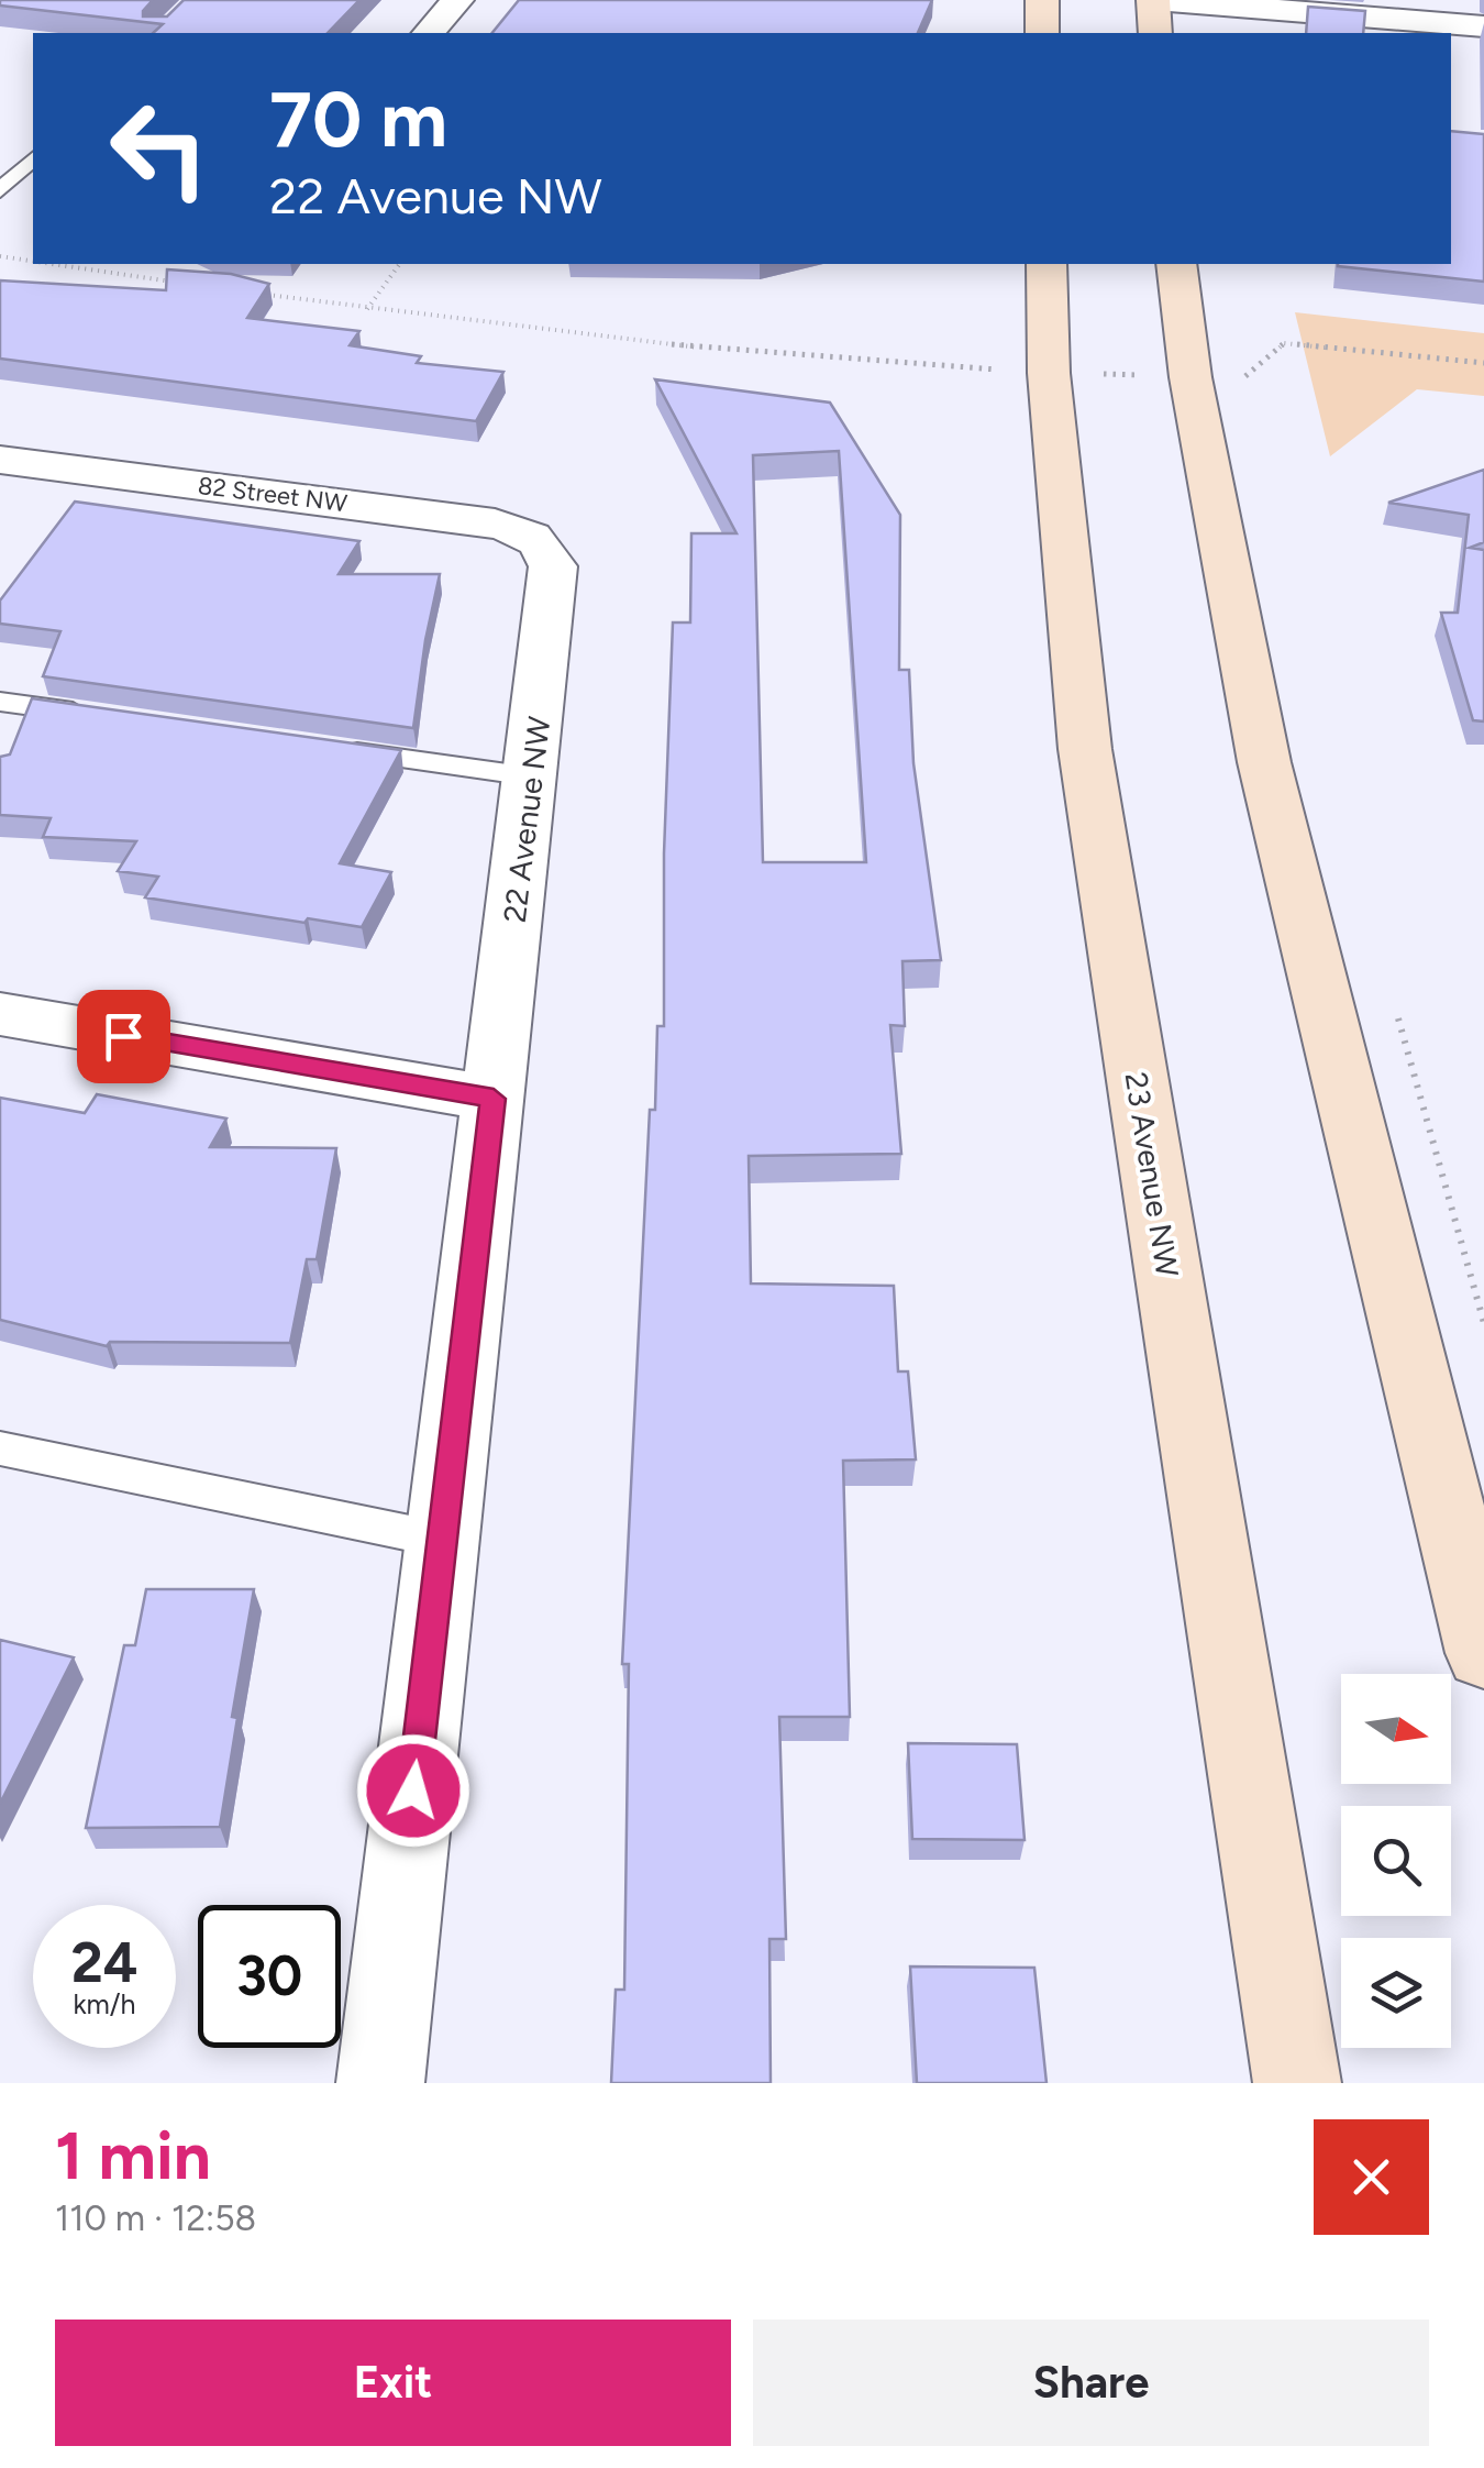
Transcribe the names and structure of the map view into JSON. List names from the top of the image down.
{
  "streets": {
    "main road": ["23 Avenue NW"],
    "street": ["82 Street NW", "22 Avenue NW"]
  },
  "crossings": [
    ["82 Street NW", "22 Avenue NW"]
  ],
  "north": "right",
  "page": {
    "turn": ["70 m", "22 Avenue NW"],
    "speed": "24 km/h",
    "limit": "30",
    "heading": ["1 min", "110 m · 12:58"],
    "buttons": ["Exit", "Share"]
  }
}
